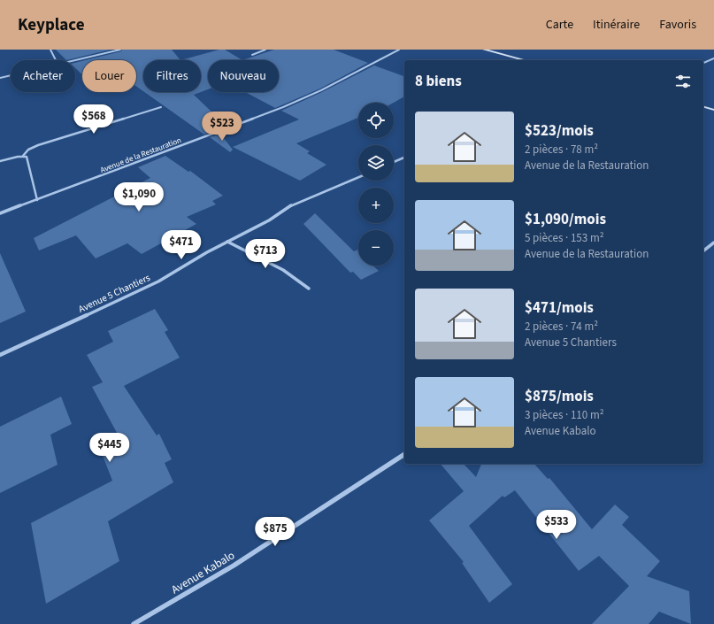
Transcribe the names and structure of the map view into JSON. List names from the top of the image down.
{
  "streets": {
    "street": ["Avenue de la Restauration", "Avenue 5 Chantiers", "Avenue Kabalo"]
  },
  "page": {
    "header": "Keyplace",
    "nav": ["Carte", "Itinéraire", "Favoris"],
    "chip": [
      "Acheter",
      "Louer",
      "Filtres",
      "Nouveau"
    ],
    "heading": "8 biens",
    "map_buttons": ["+", "−"],
    "list": [
      {
        "name": "$523/mois",
        "note": "2 pièces · 78 m² · Avenue de la Restauration"
      },
      {
        "name": "$1,090/mois",
        "note": "5 pièces · 153 m² · Avenue de la Restauration"
      },
      {
        "name": "$471/mois",
        "note": "2 pièces · 74 m² · Avenue 5 Chantiers"
      },
      {
        "name": "$875/mois",
        "note": "3 pièces · 110 m² · Avenue Kabalo"
      }
    ],
    "price": [
      "$568",
      "$523",
      "$1,090",
      "$471",
      "$713",
      "$445",
      "$533",
      "$875"
    ]
  }
}
